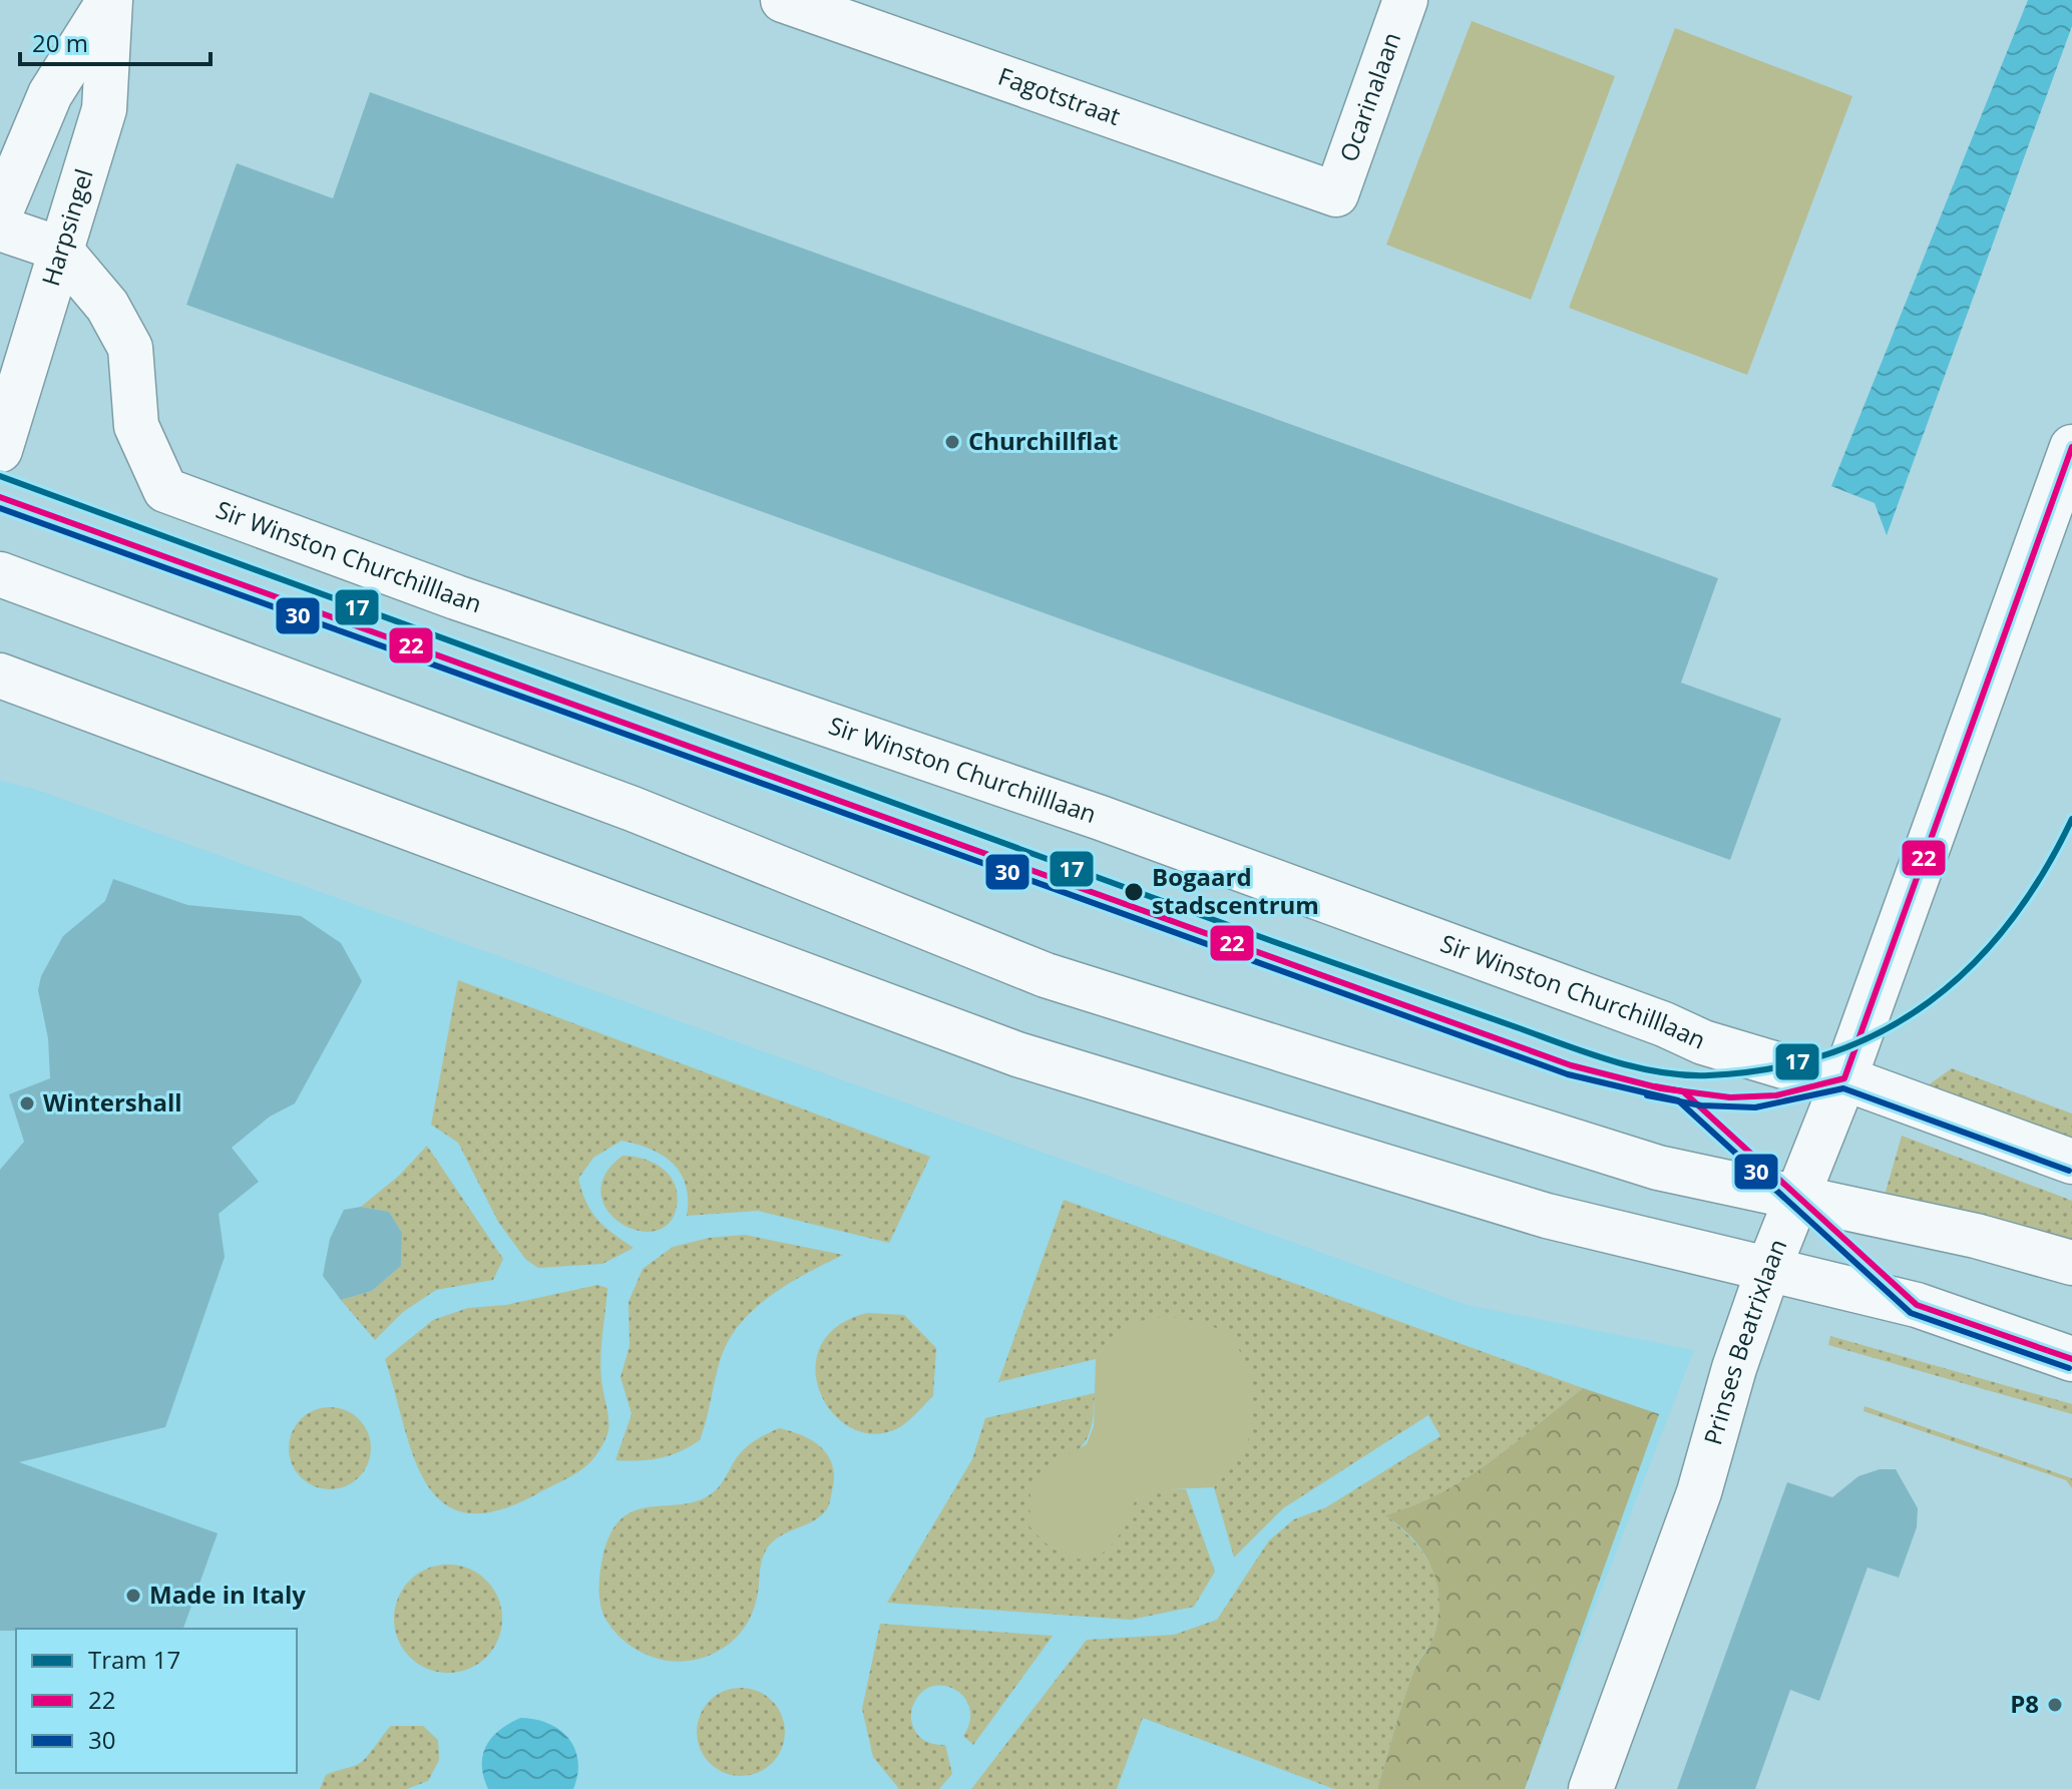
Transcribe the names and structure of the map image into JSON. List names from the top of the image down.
{
  "streets": {
    "street": [
      "Fagotstraat",
      "Ocarinalaan",
      "Harpsingel",
      "Sir Winston Churchilllaan",
      "Prinses Beatrixlaan"
    ]
  },
  "crossings": [
    ["Fagotstraat", "Ocarinalaan"],
    ["Harpsingel", "Sir Winston Churchilllaan"],
    ["Sir Winston Churchilllaan", "Prinses Beatrixlaan"]
  ],
  "places": [
    "Churchillflat",
    "Bogaard stadscentrum",
    "Wintershall",
    "Made in Italy",
    "P8"
  ],
  "lines": ["transit line 22", "tram line 17", "transit line 30"],
  "legend": ["Tram 17", "22", "30"],
  "scale_bar": "20 m"
}
